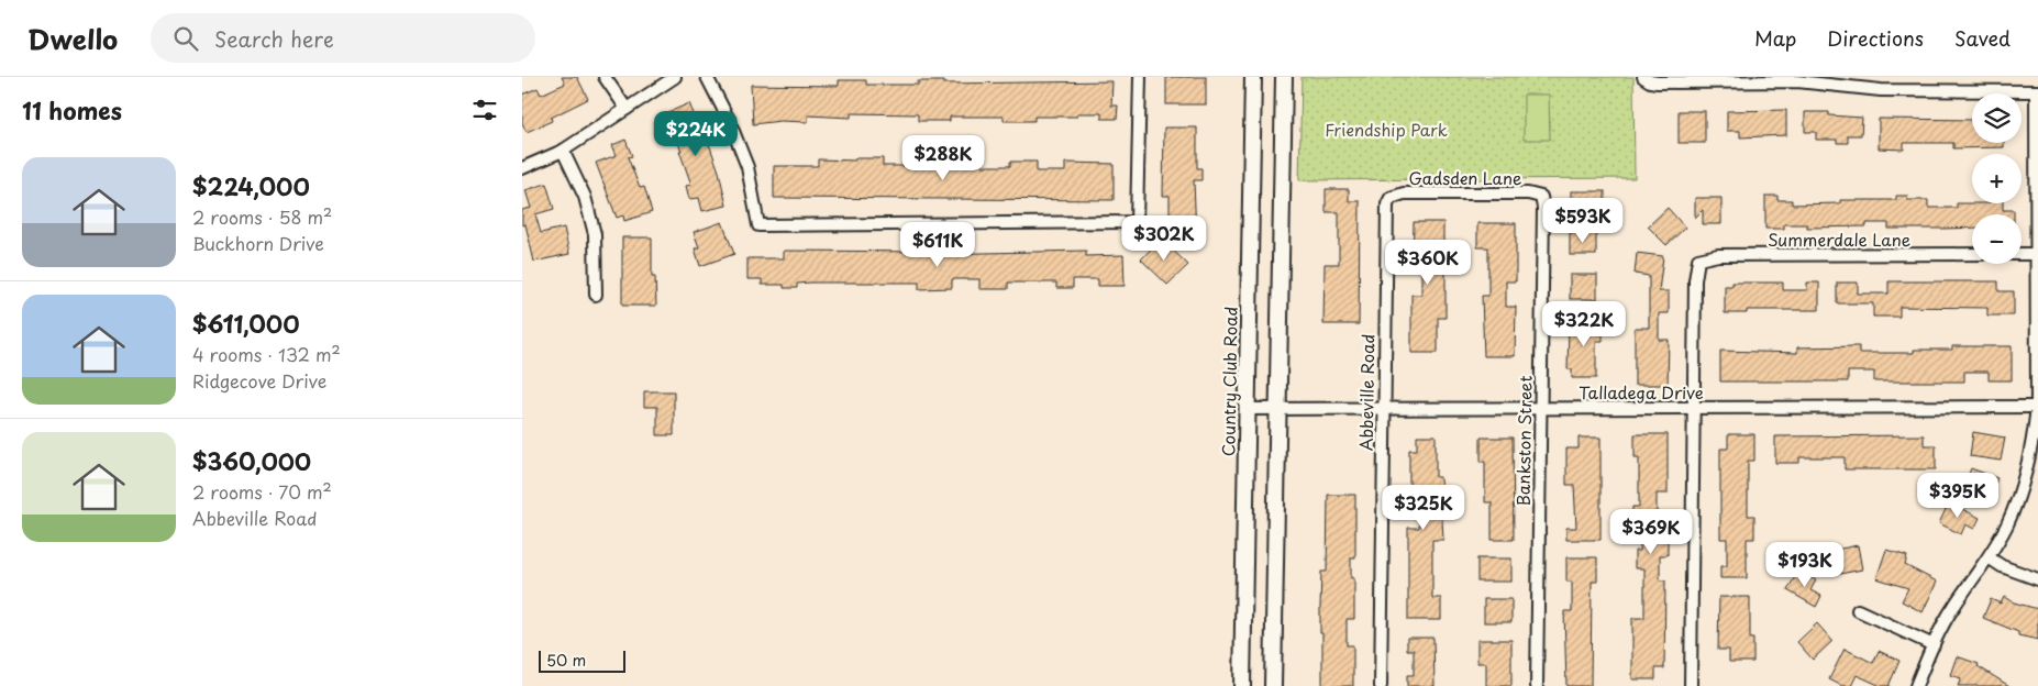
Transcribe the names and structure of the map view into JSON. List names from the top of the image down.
{
  "streets": {
    "main road": ["Country Club Road"],
    "street": [
      "Gadsden Lane",
      "Summerdale Lane",
      "Talladega Drive",
      "Abbeville Road",
      "Bankston Street"
    ]
  },
  "crossings": [
    ["Gadsden Lane", "Abbeville Road"],
    ["Gadsden Lane", "Bankston Street"],
    ["Summerdale Lane", "Talladega Drive"],
    ["Country Club Road", "Talladega Drive"],
    ["Talladega Drive", "Abbeville Road"],
    ["Talladega Drive", "Bankston Street"]
  ],
  "parks": ["Friendship Park"],
  "scale_bar": "50 m",
  "page": {
    "header": "Dwello",
    "search": "Search here",
    "nav": ["Map", "Directions", "Saved"],
    "heading": "11 homes",
    "map_buttons": ["+", "−"],
    "price": [
      "$224K",
      "$288K",
      "$593K",
      "$302K",
      "$611K",
      "$360K",
      "$322K",
      "$395K",
      "$325K",
      "$369K",
      "$193K"
    ],
    "list": [
      {
        "name": "$224,000",
        "note": "2 rooms · 58 m² · Buckhorn Drive"
      },
      {
        "name": "$611,000",
        "note": "4 rooms · 132 m² · Ridgecove Drive"
      },
      {
        "name": "$360,000",
        "note": "2 rooms · 70 m² · Abbeville Road"
      }
    ],
    "scale": "50 m"
  }
}
